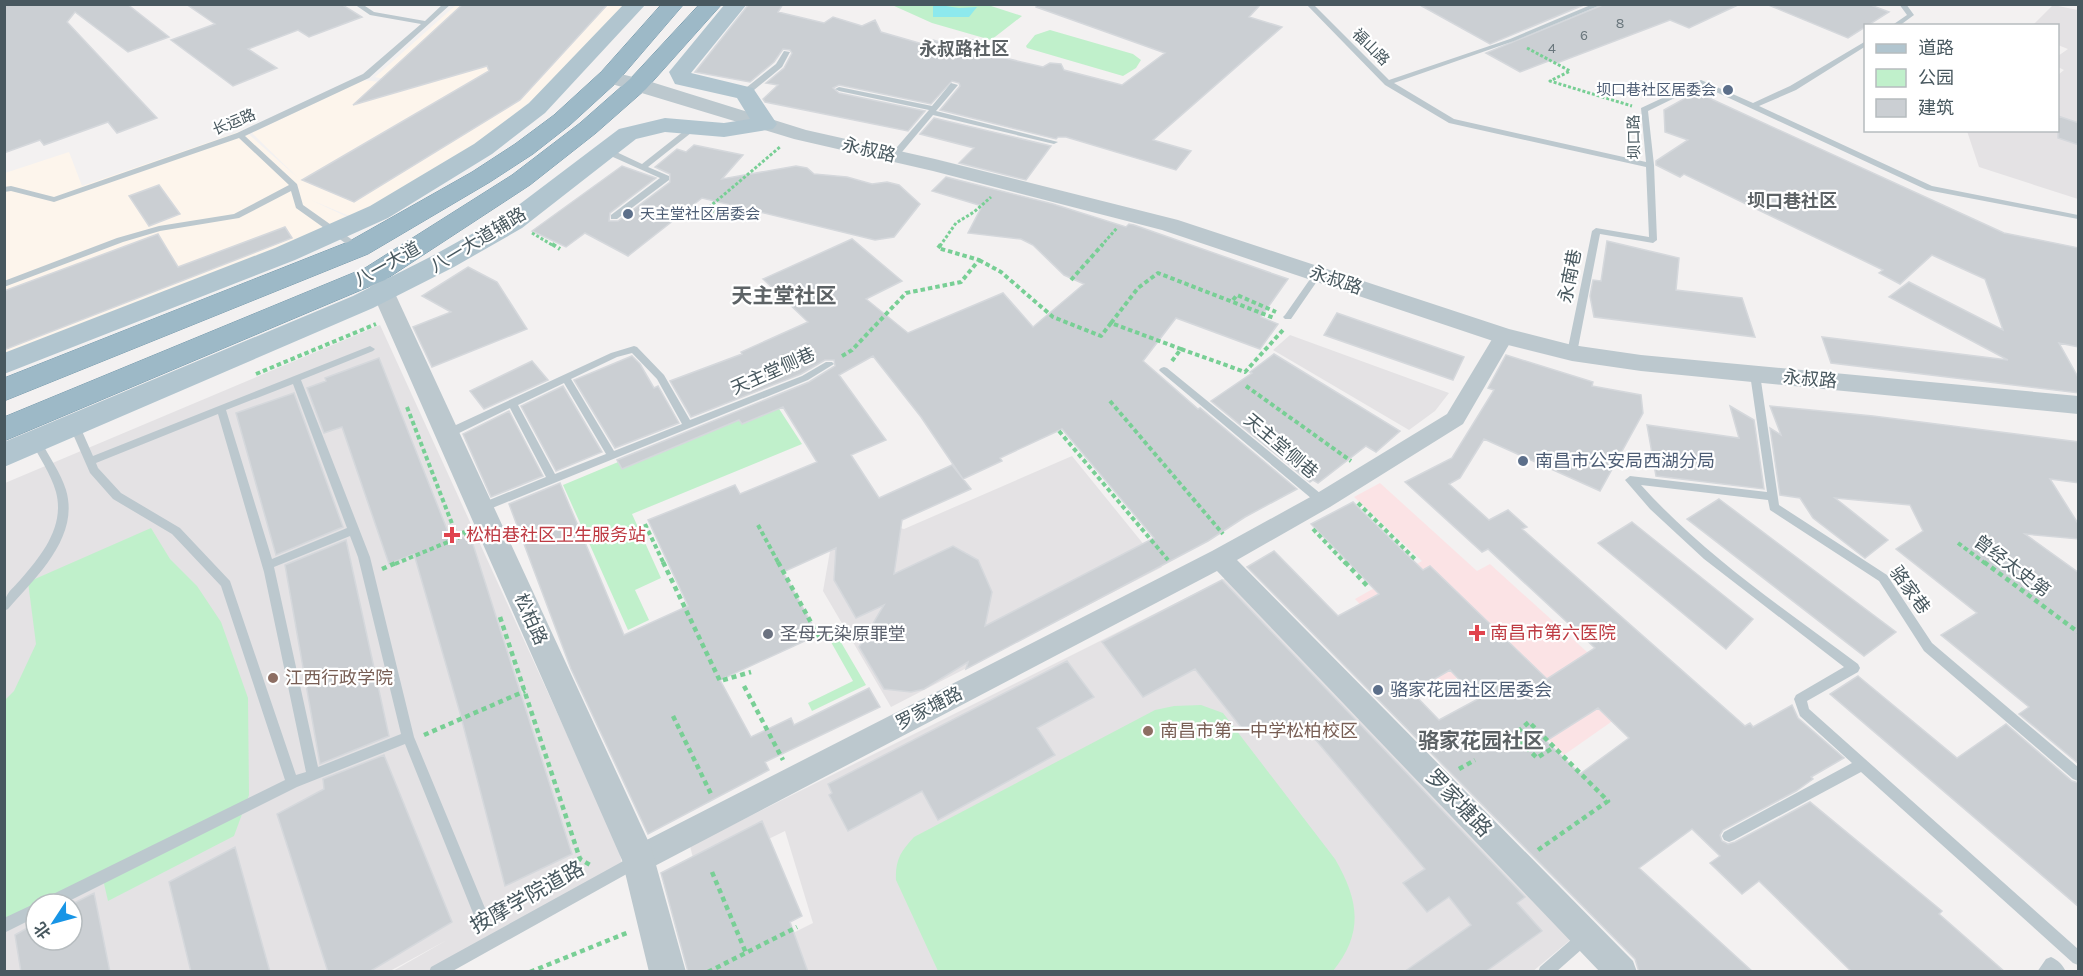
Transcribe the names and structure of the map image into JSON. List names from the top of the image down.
{
  "streets": {
    "highway": ["八一大道"],
    "main road": ["八一大道辅路"],
    "street": ["永叔路", "松柏路", "罗家塘路"],
    "lane": [
      "福山路",
      "长运路",
      "坝口路",
      "永南巷",
      "天主堂侧巷",
      "骆家巷",
      "按摩学院道路"
    ],
    "path": ["曾经太史第"]
  },
  "crossings": [
    ["福山路", "坝口路"],
    ["坝口路", "永南巷"],
    ["永叔路", "八一大道辅路"],
    ["永叔路", "八一大道"],
    ["永叔路", "永南巷"],
    ["永叔路", "罗家塘路"],
    ["八一大道辅路", "八一大道"],
    ["八一大道辅路", "松柏路"],
    ["八一大道", "松柏路"],
    ["天主堂侧巷", "松柏路"],
    ["天主堂侧巷", "罗家塘路"],
    ["松柏路", "罗家塘路"],
    ["松柏路", "按摩学院道路"],
    ["罗家塘路", "按摩学院道路"]
  ],
  "districts": [
    "永叔路社区",
    "坝口巷社区",
    "天主堂社区",
    "骆家花园社区"
  ],
  "places": {
    "other": [
      "坝口巷社区居委会",
      "天主堂社区居委会",
      "南昌市公安局西湖分局",
      "圣母无染原罪堂",
      "江西行政学院",
      "骆家花园社区居委会",
      "南昌市第一中学松柏校区"
    ],
    "health": ["松柏巷社区卫生服务站", "南昌市第六医院"]
  },
  "house_numbers": ["8", "6", "4"],
  "legend": ["道路", "公园", "建筑"],
  "north": "bottom left"
}
